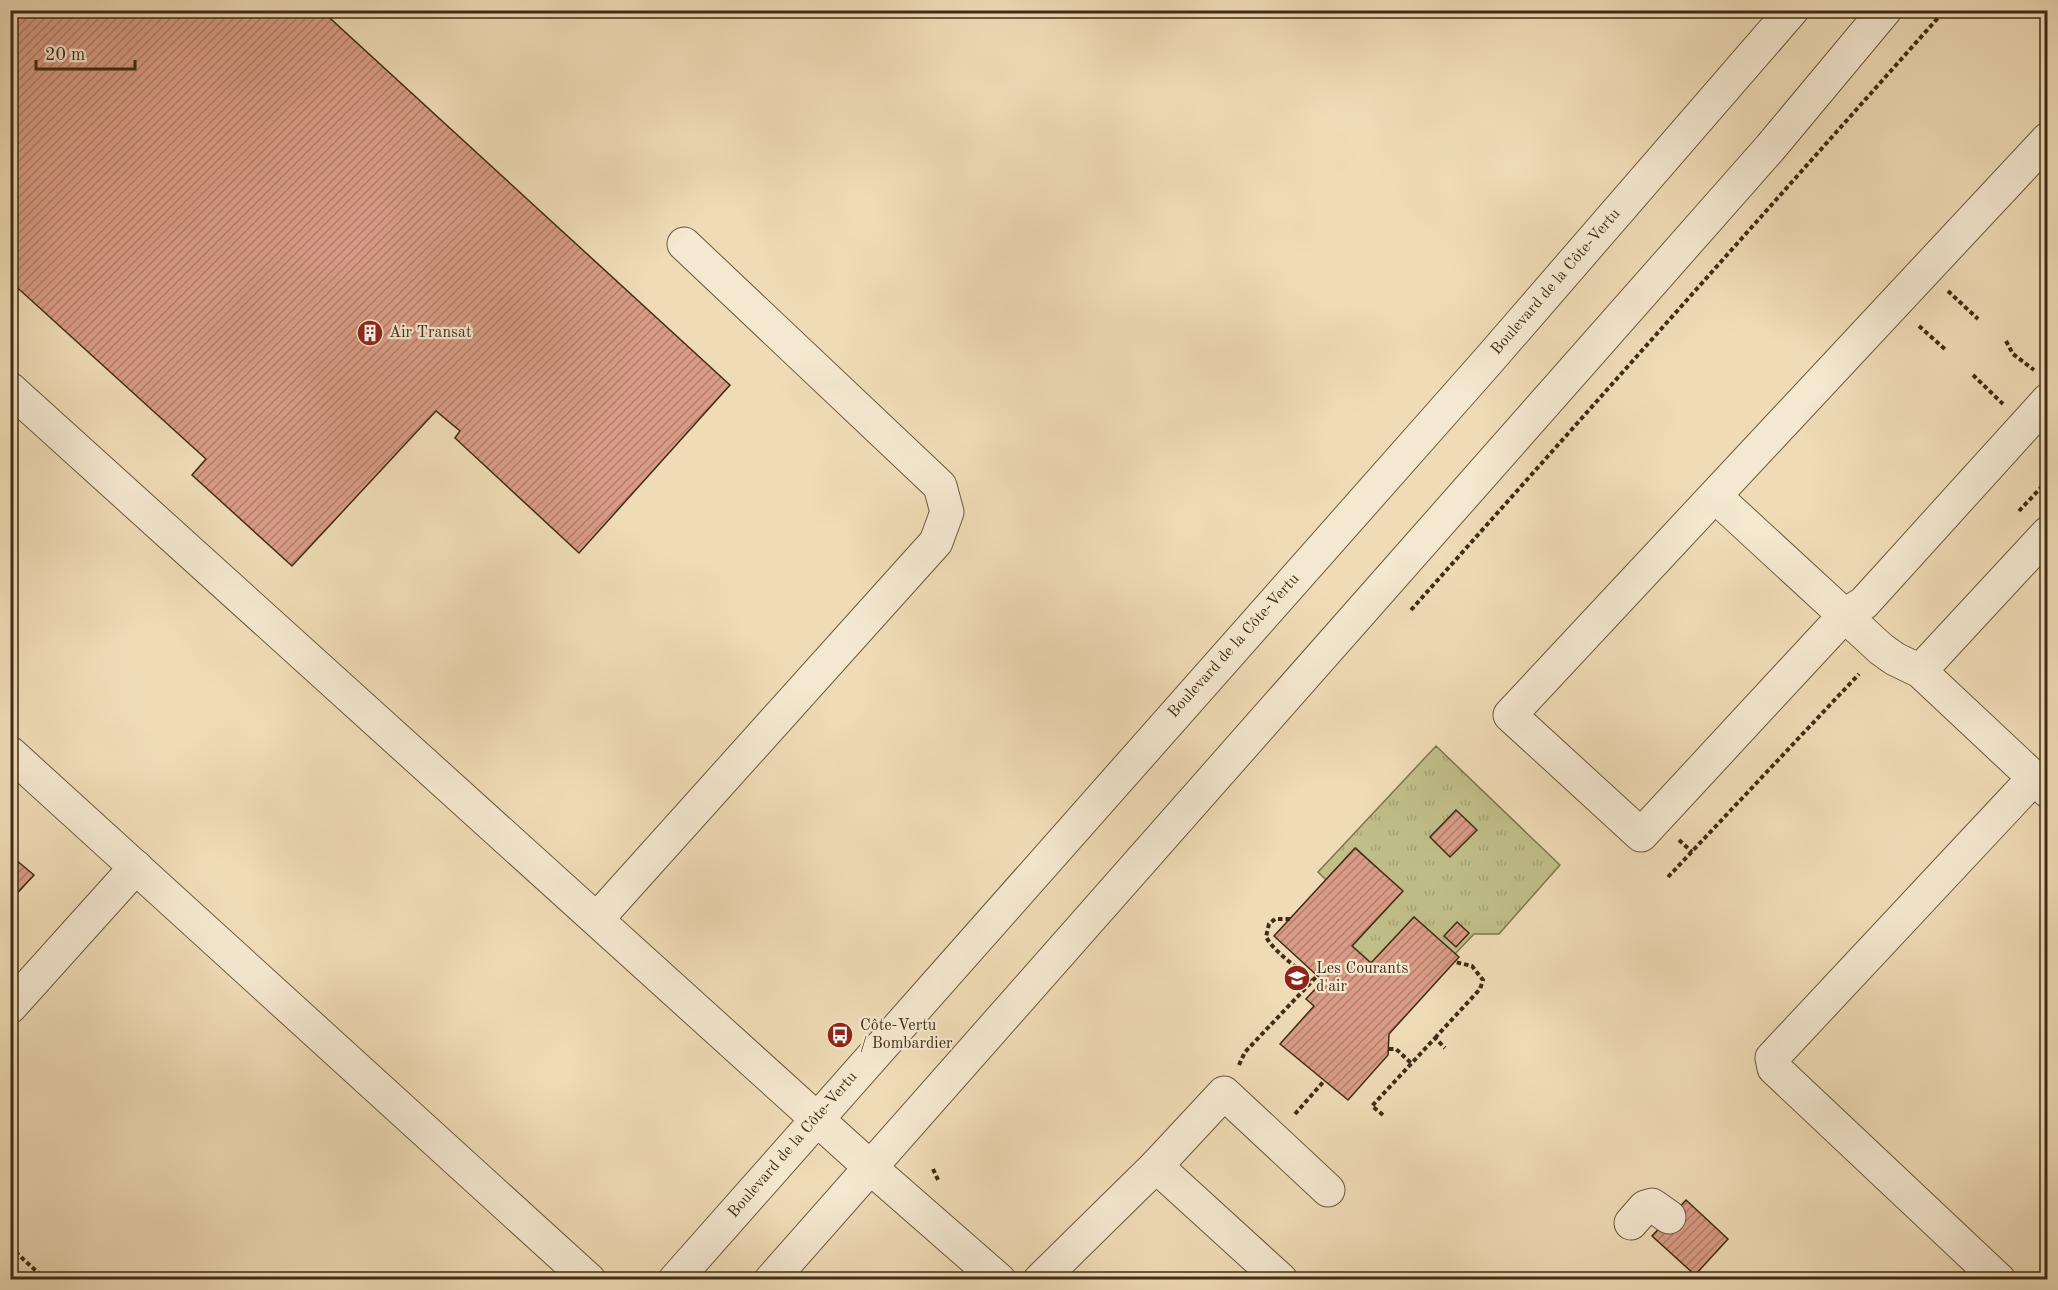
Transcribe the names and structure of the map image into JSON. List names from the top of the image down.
{
  "streets": {
    "street": ["Boulevard de la Côte-Vertu"]
  },
  "places": {
    "building": ["Air Transat"],
    "school or university": ["Les Courants d'air"],
    "bus stop": ["Côte-Vertu / Bombardier"]
  },
  "scale_bar": "20 m"
}
